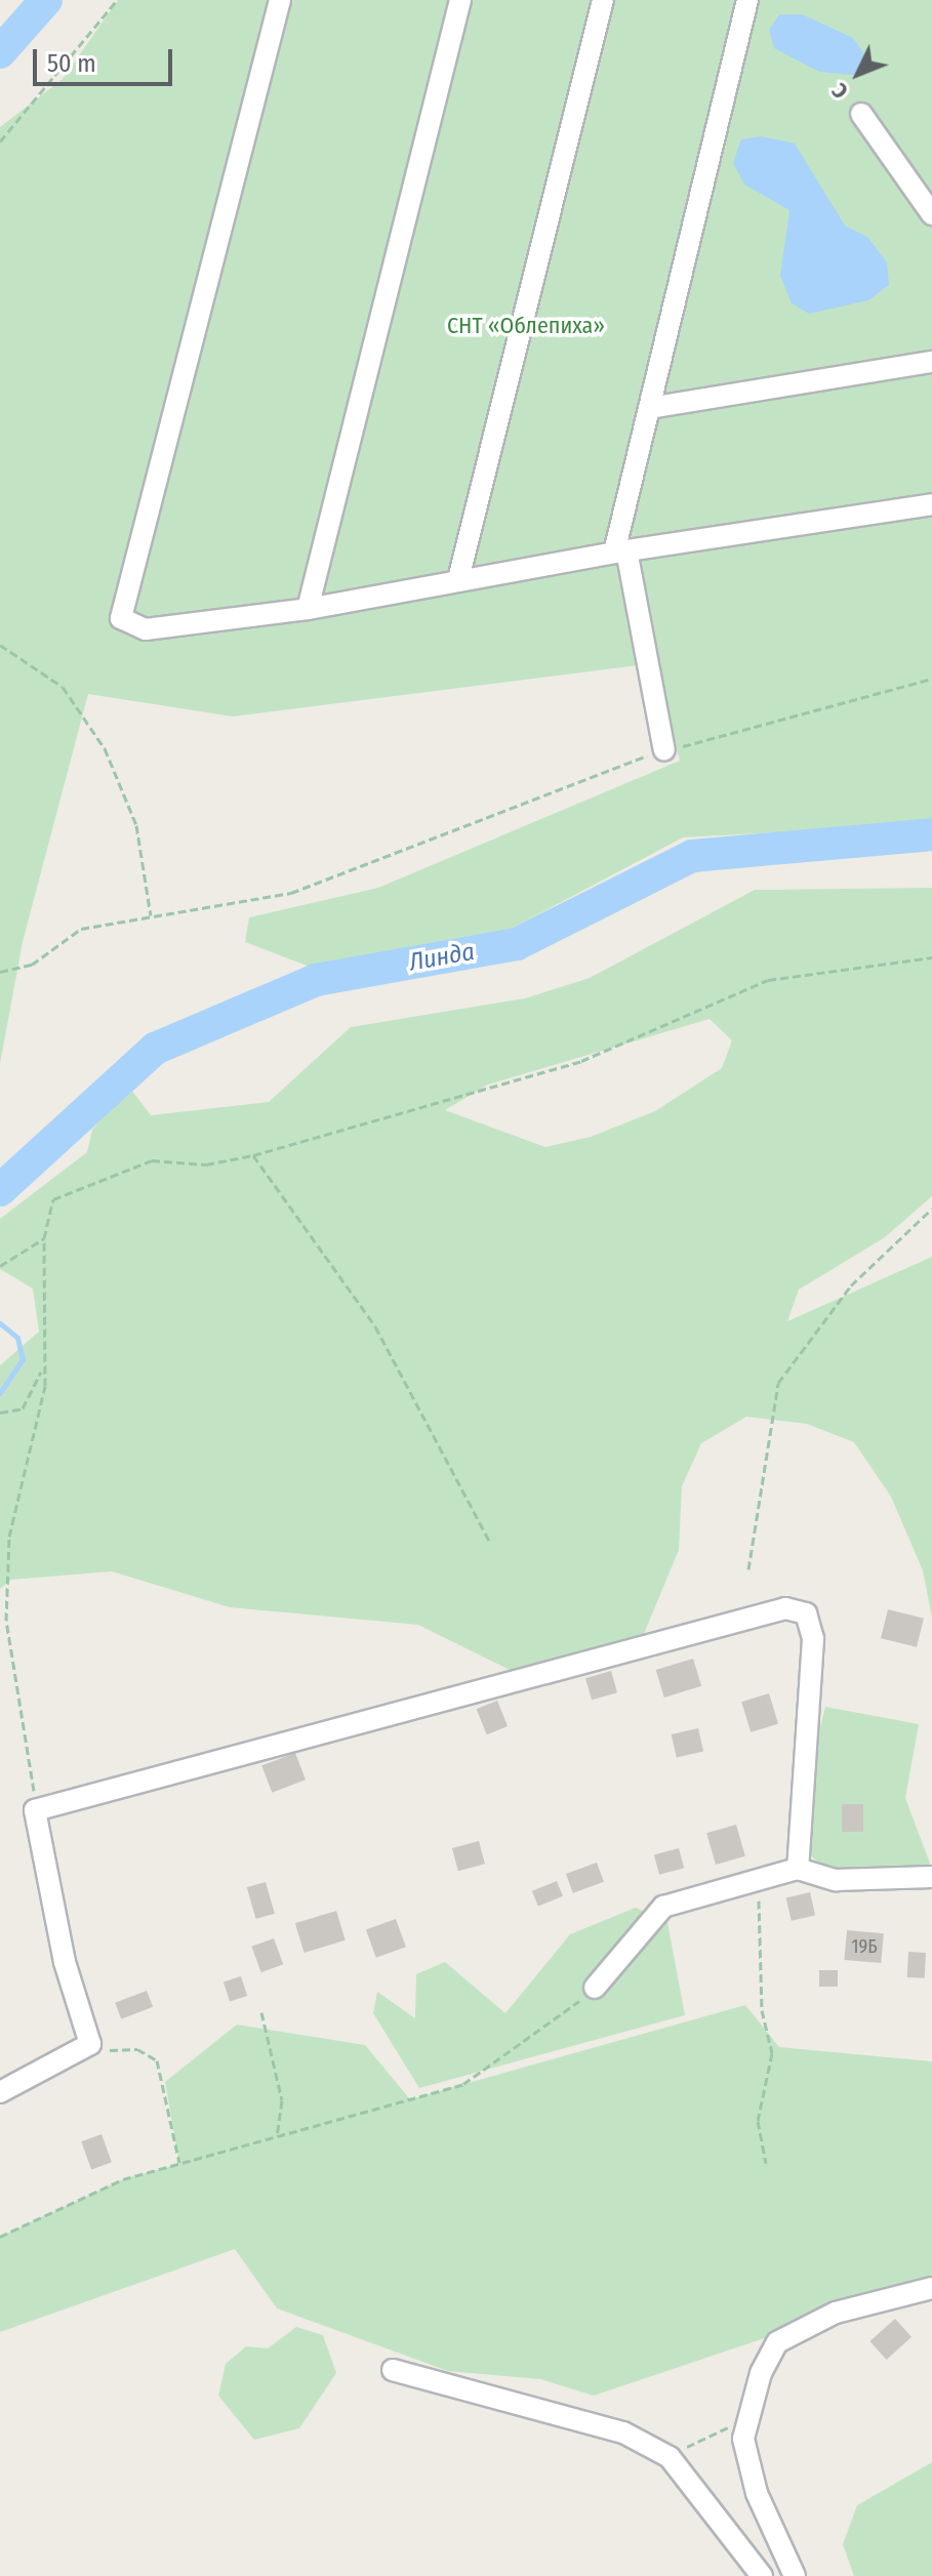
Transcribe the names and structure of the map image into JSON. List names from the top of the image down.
{
  "water": ["Линда"],
  "parks": ["СНТ «Облепиха»"],
  "house_numbers": ["19Б"],
  "scale_bar": "50 m",
  "north": "bottom left"
}
